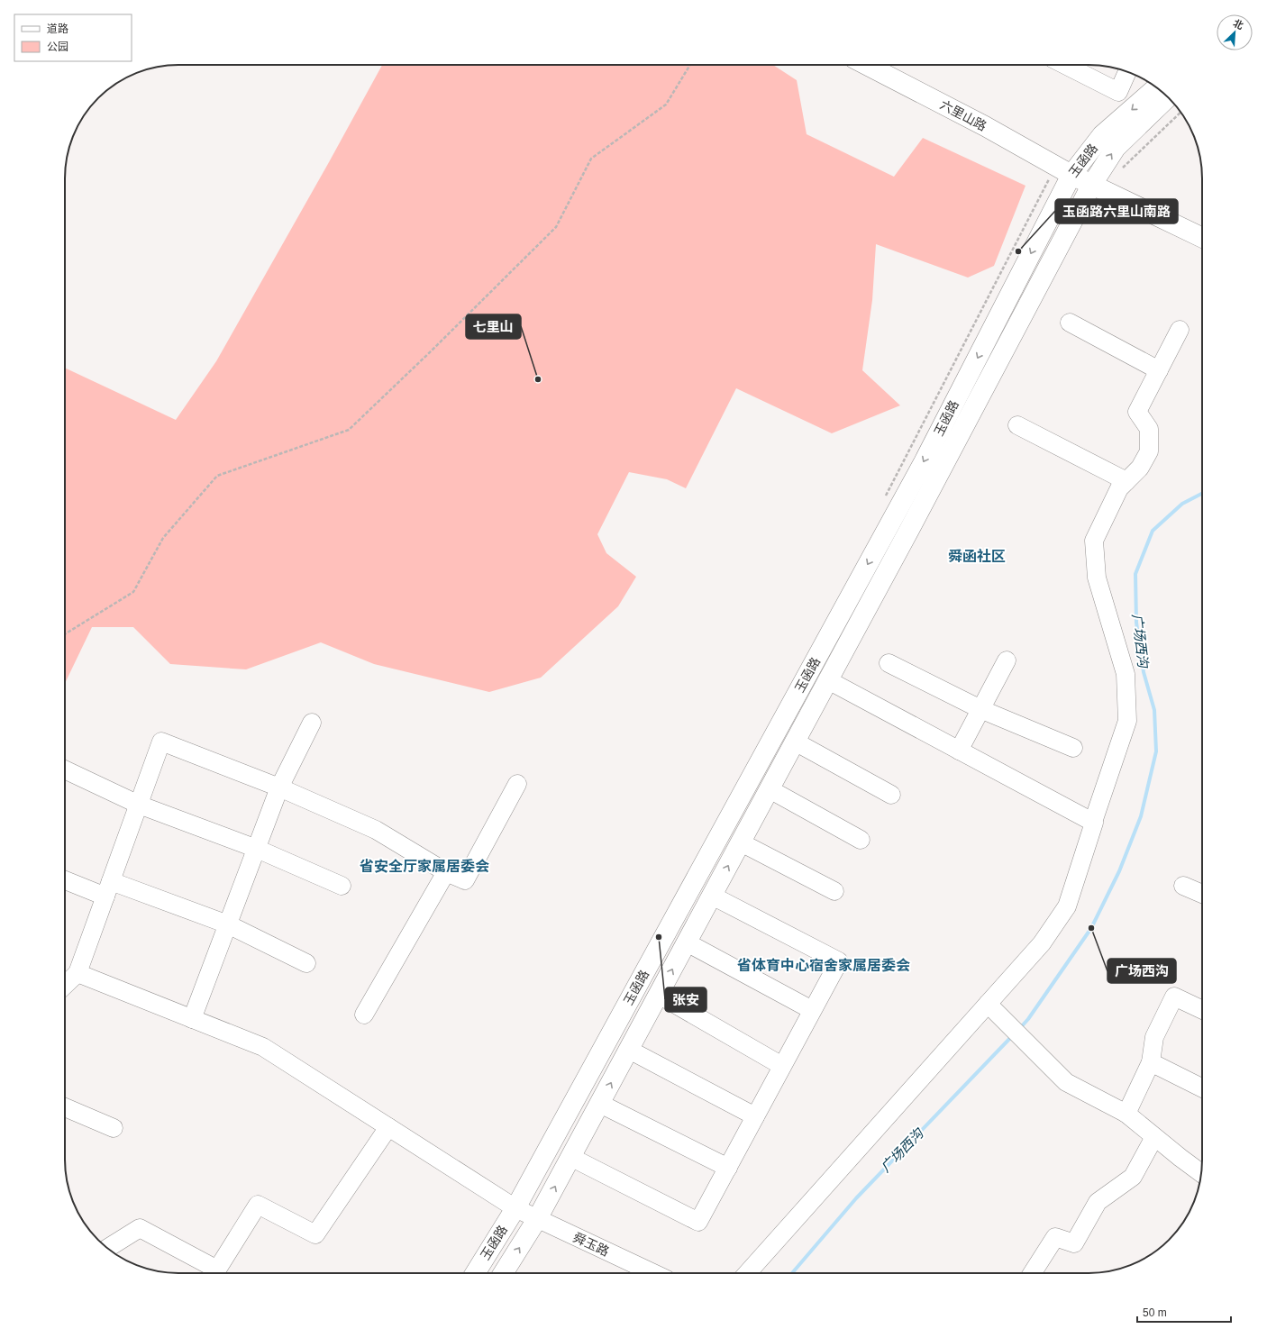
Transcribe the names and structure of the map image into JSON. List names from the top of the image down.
{
  "streets": {
    "main road": ["六里山路", "玉函路"],
    "street": ["舜玉路"]
  },
  "crossings": [
    ["六里山路", "玉函路"],
    ["玉函路", "舜玉路"]
  ],
  "districts": ["舜函社区", "省安全厅家属居委会", "省体育中心宿舍家属居委会"],
  "water": ["广场西沟"],
  "places": [
    "玉函路六里山南路",
    "七里山",
    "广场西沟",
    "张安"
  ],
  "legend": ["道路", "公园"],
  "scale_bar": "50 m",
  "north": "top right"
}
